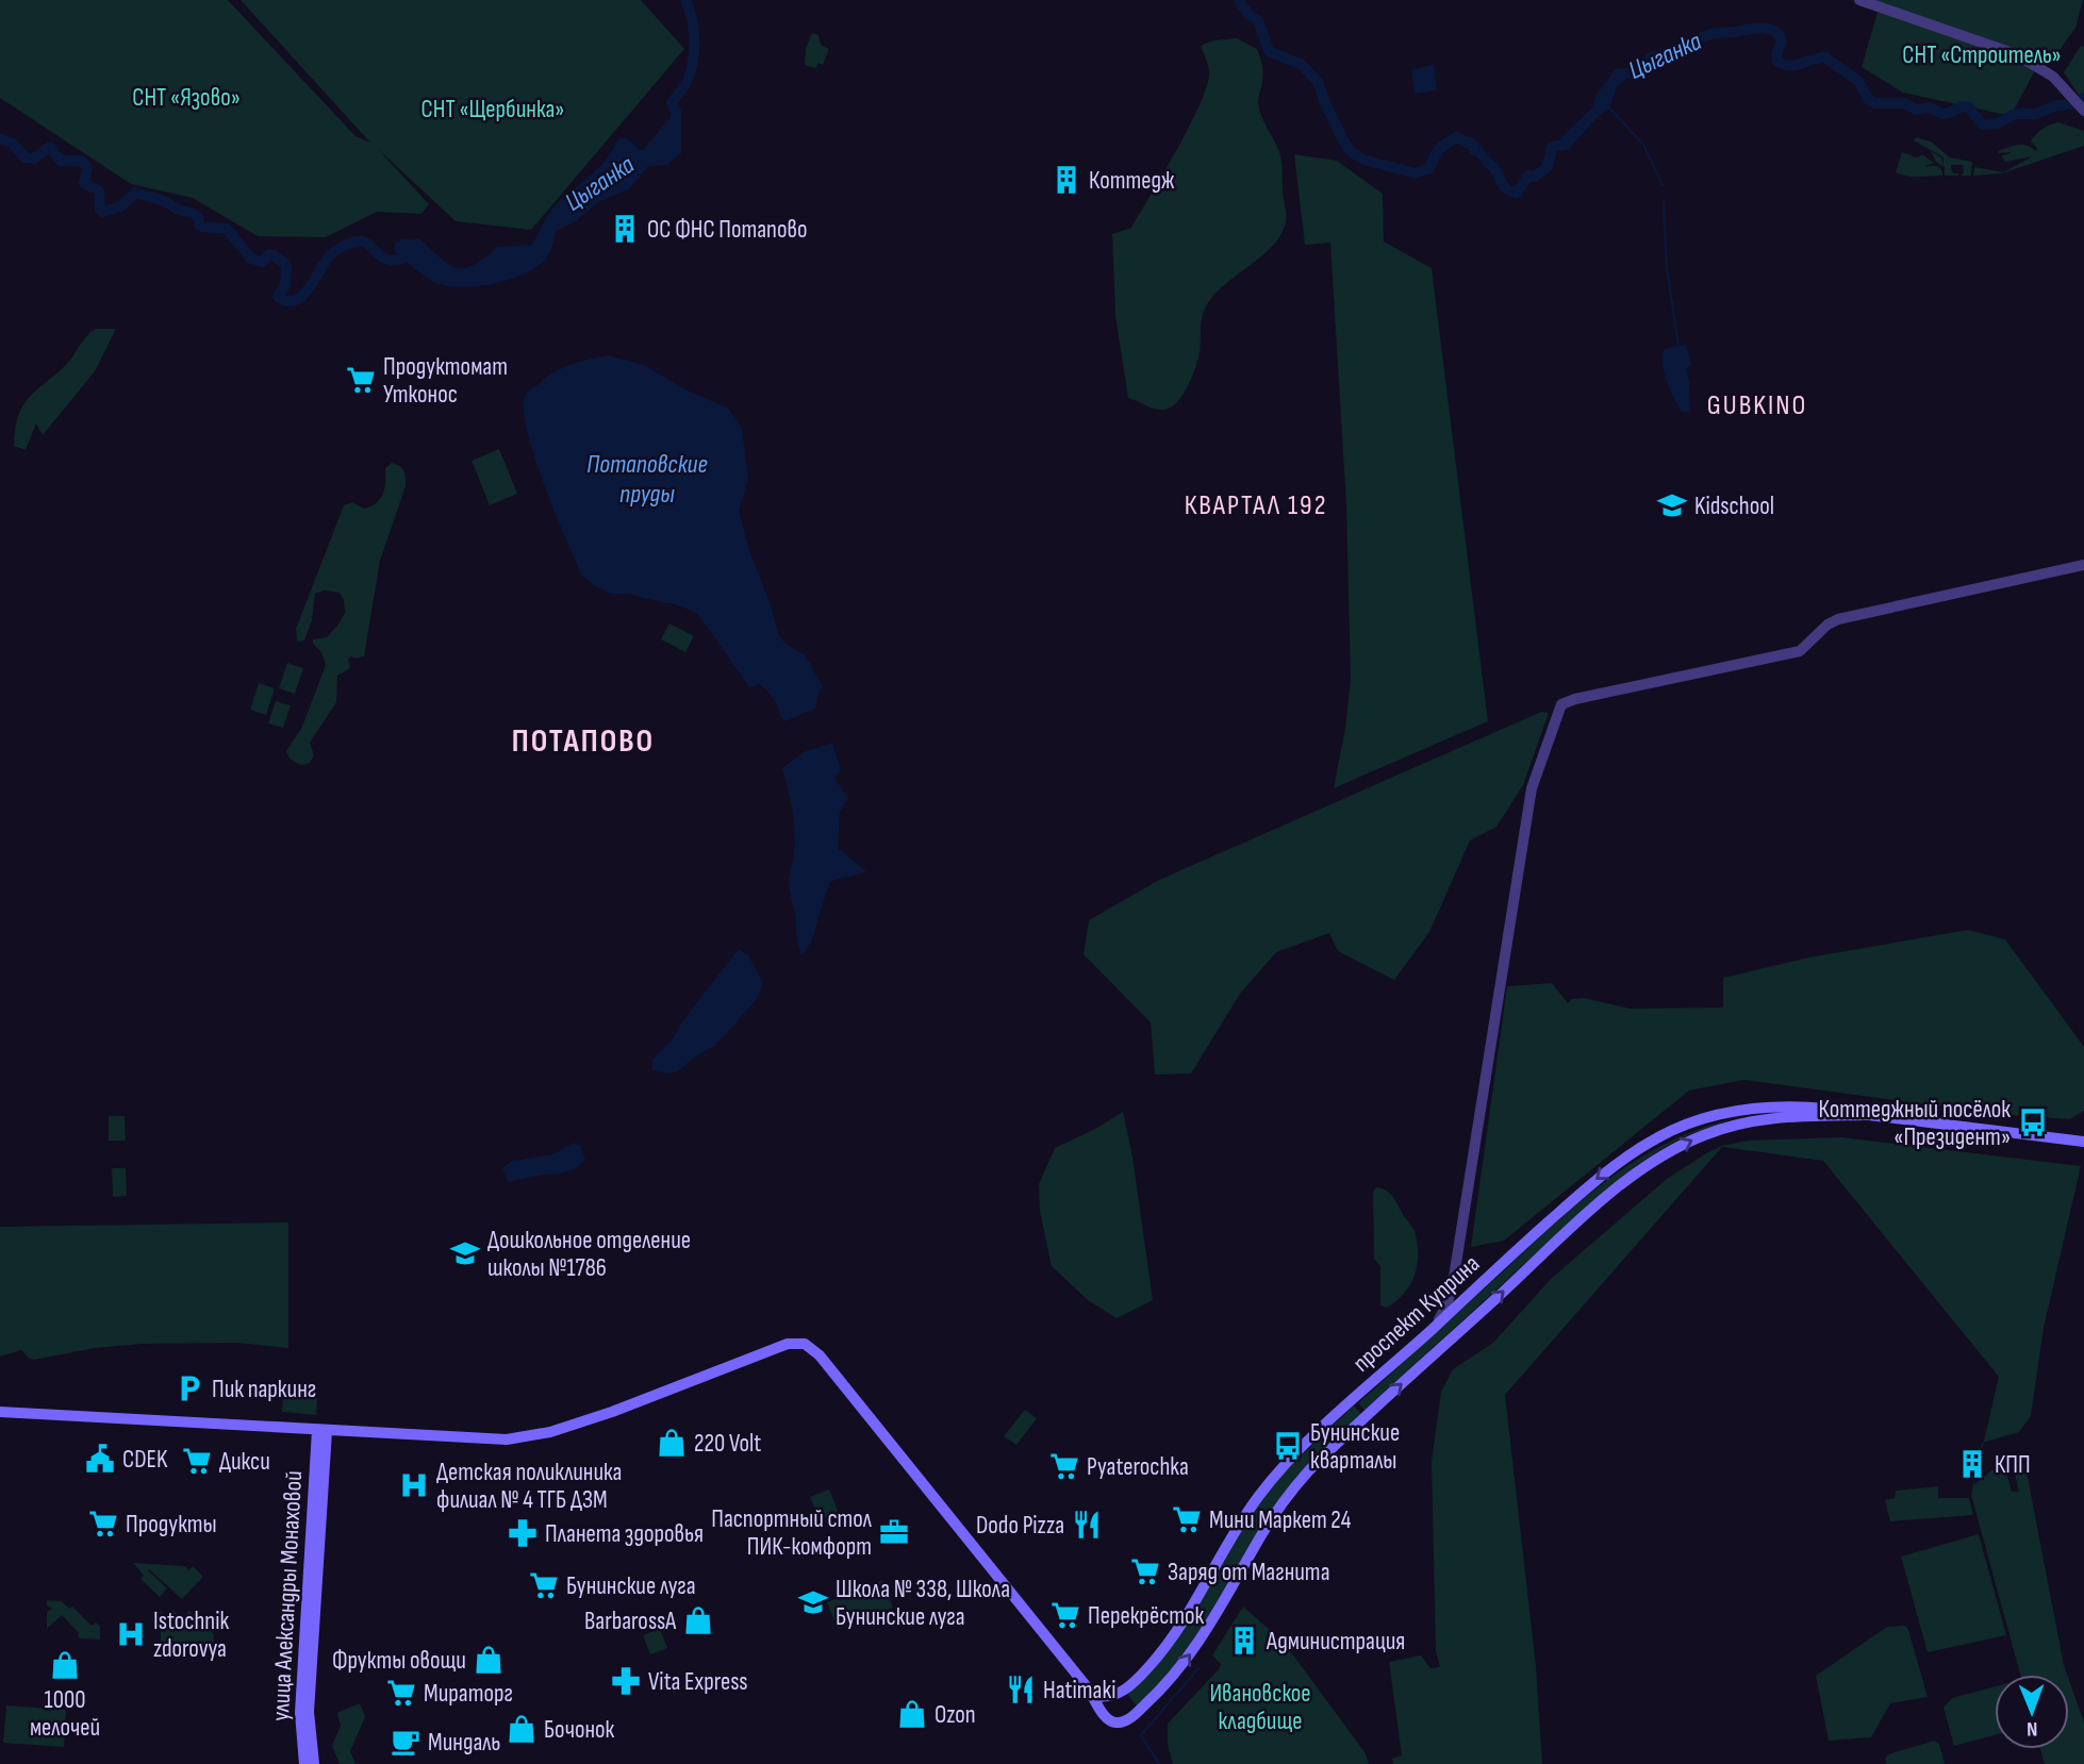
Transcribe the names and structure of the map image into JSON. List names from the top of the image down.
{
  "streets": {
    "main road": ["проспект Куприна", "улица Александры Монаховой"]
  },
  "districts": ["GUBKINO", "КВАРТАЛ 192", "ПОТАПОВО"],
  "water": ["Цыганка", "Потаповские пруды"],
  "parks": [
    "СНТ «Строитель»",
    "СНТ «Язово»",
    "СНТ «Щербинка»",
    "Ивановское кладбище"
  ],
  "places": {
    "building": [
      "Коттедж",
      "ОС ФНС Потапово",
      "КПП",
      "Администрация"
    ],
    "supermarket": [
      "Продуктомат Утконос",
      "Дикси",
      "Pyaterochka",
      "Мини Маркет 24",
      "Продукты",
      "Заряд от Магнита",
      "Бунинские луга",
      "Перекрёсток",
      "Мираторг"
    ],
    "school or university": ["Kidschool", "Дошкольное отделение школы №1786", "Школа № 338, Школа Бунинские луга"],
    "bus stop": ["Коттеджный посёлок «Президент»", "Бунинские кварталы"],
    "parking": ["Пик паркинг"],
    "shop": [
      "220 Volt",
      "BarbarossA",
      "Фрукты овощи",
      "1000 мелочей",
      "Ozon",
      "Бочонок"
    ],
    "public building": ["CDEK"],
    "hospital": ["Детская поликлиника филиал № 4 ТГБ ДЗМ", "Istochnik zdorovya"],
    "restaurant": ["Dodo Pizza", "Hatimaki"],
    "office": ["Паспортный стол ПИК-комфорт"],
    "pharmacy": ["Планета здоровья", "Vita Express"],
    "cafe": ["Миндаль"]
  },
  "north": "bottom"
}
